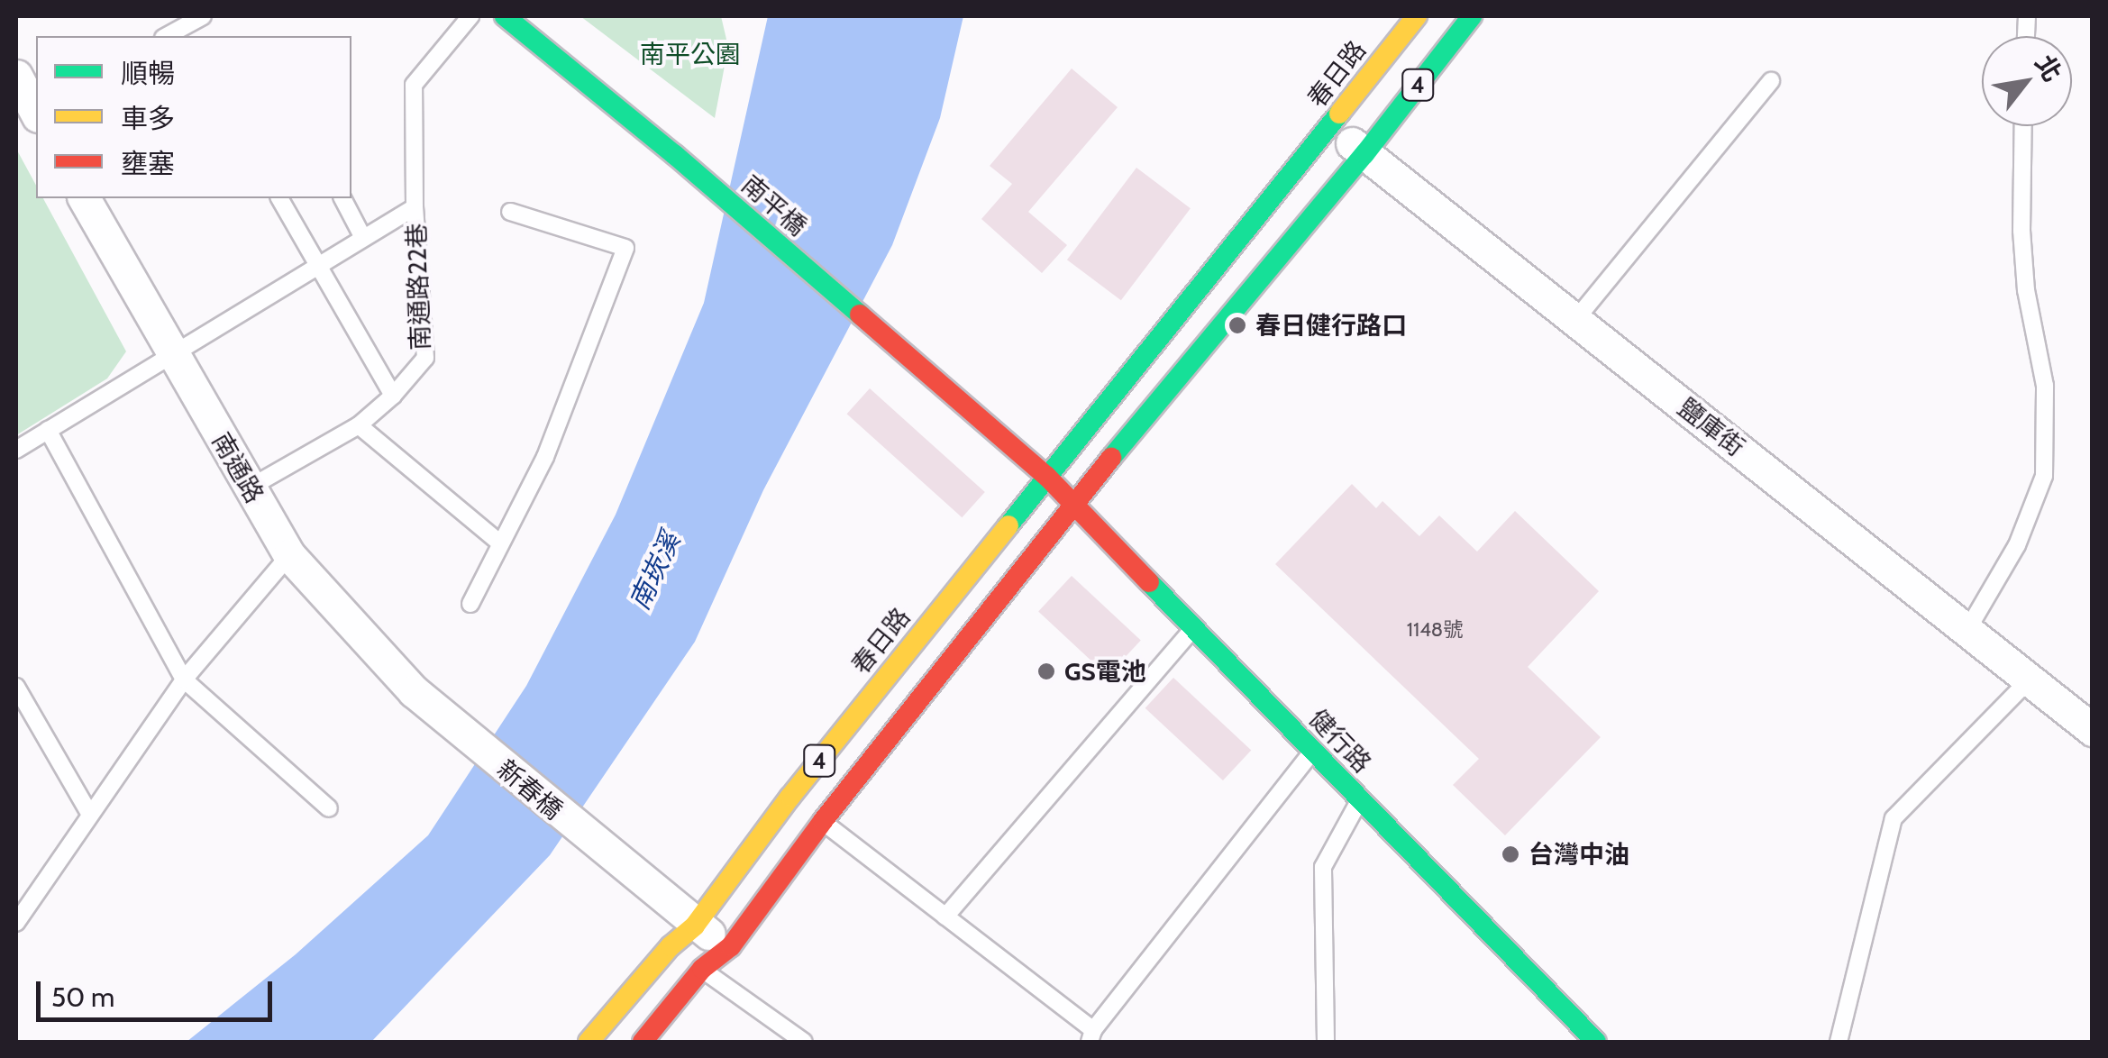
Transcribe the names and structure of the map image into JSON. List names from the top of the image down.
{
  "streets": {
    "main road": [
      "春日路",
      "4",
      "南平橋",
      "健行路"
    ],
    "street": ["鹽庫街", "南通路", "新春橋"],
    "lane": ["南通路22巷"]
  },
  "crossings": [
    ["春日路", "4"],
    ["春日路", "南平橋"],
    ["春日路", "鹽庫街"],
    ["春日路", "健行路"],
    ["春日路", "新春橋"],
    ["4", "鹽庫街"],
    ["南平橋", "健行路"],
    ["南通路22巷", "南通路"],
    ["南通路", "新春橋"]
  ],
  "water": ["南崁溪"],
  "parks": ["南平公園"],
  "places": ["春日健行路口", "GS電池", "台灣中油"],
  "house_numbers": ["1148號"],
  "legend": ["順暢", "車多", "壅塞"],
  "scale_bar": "50 m",
  "north": "top right"
}
